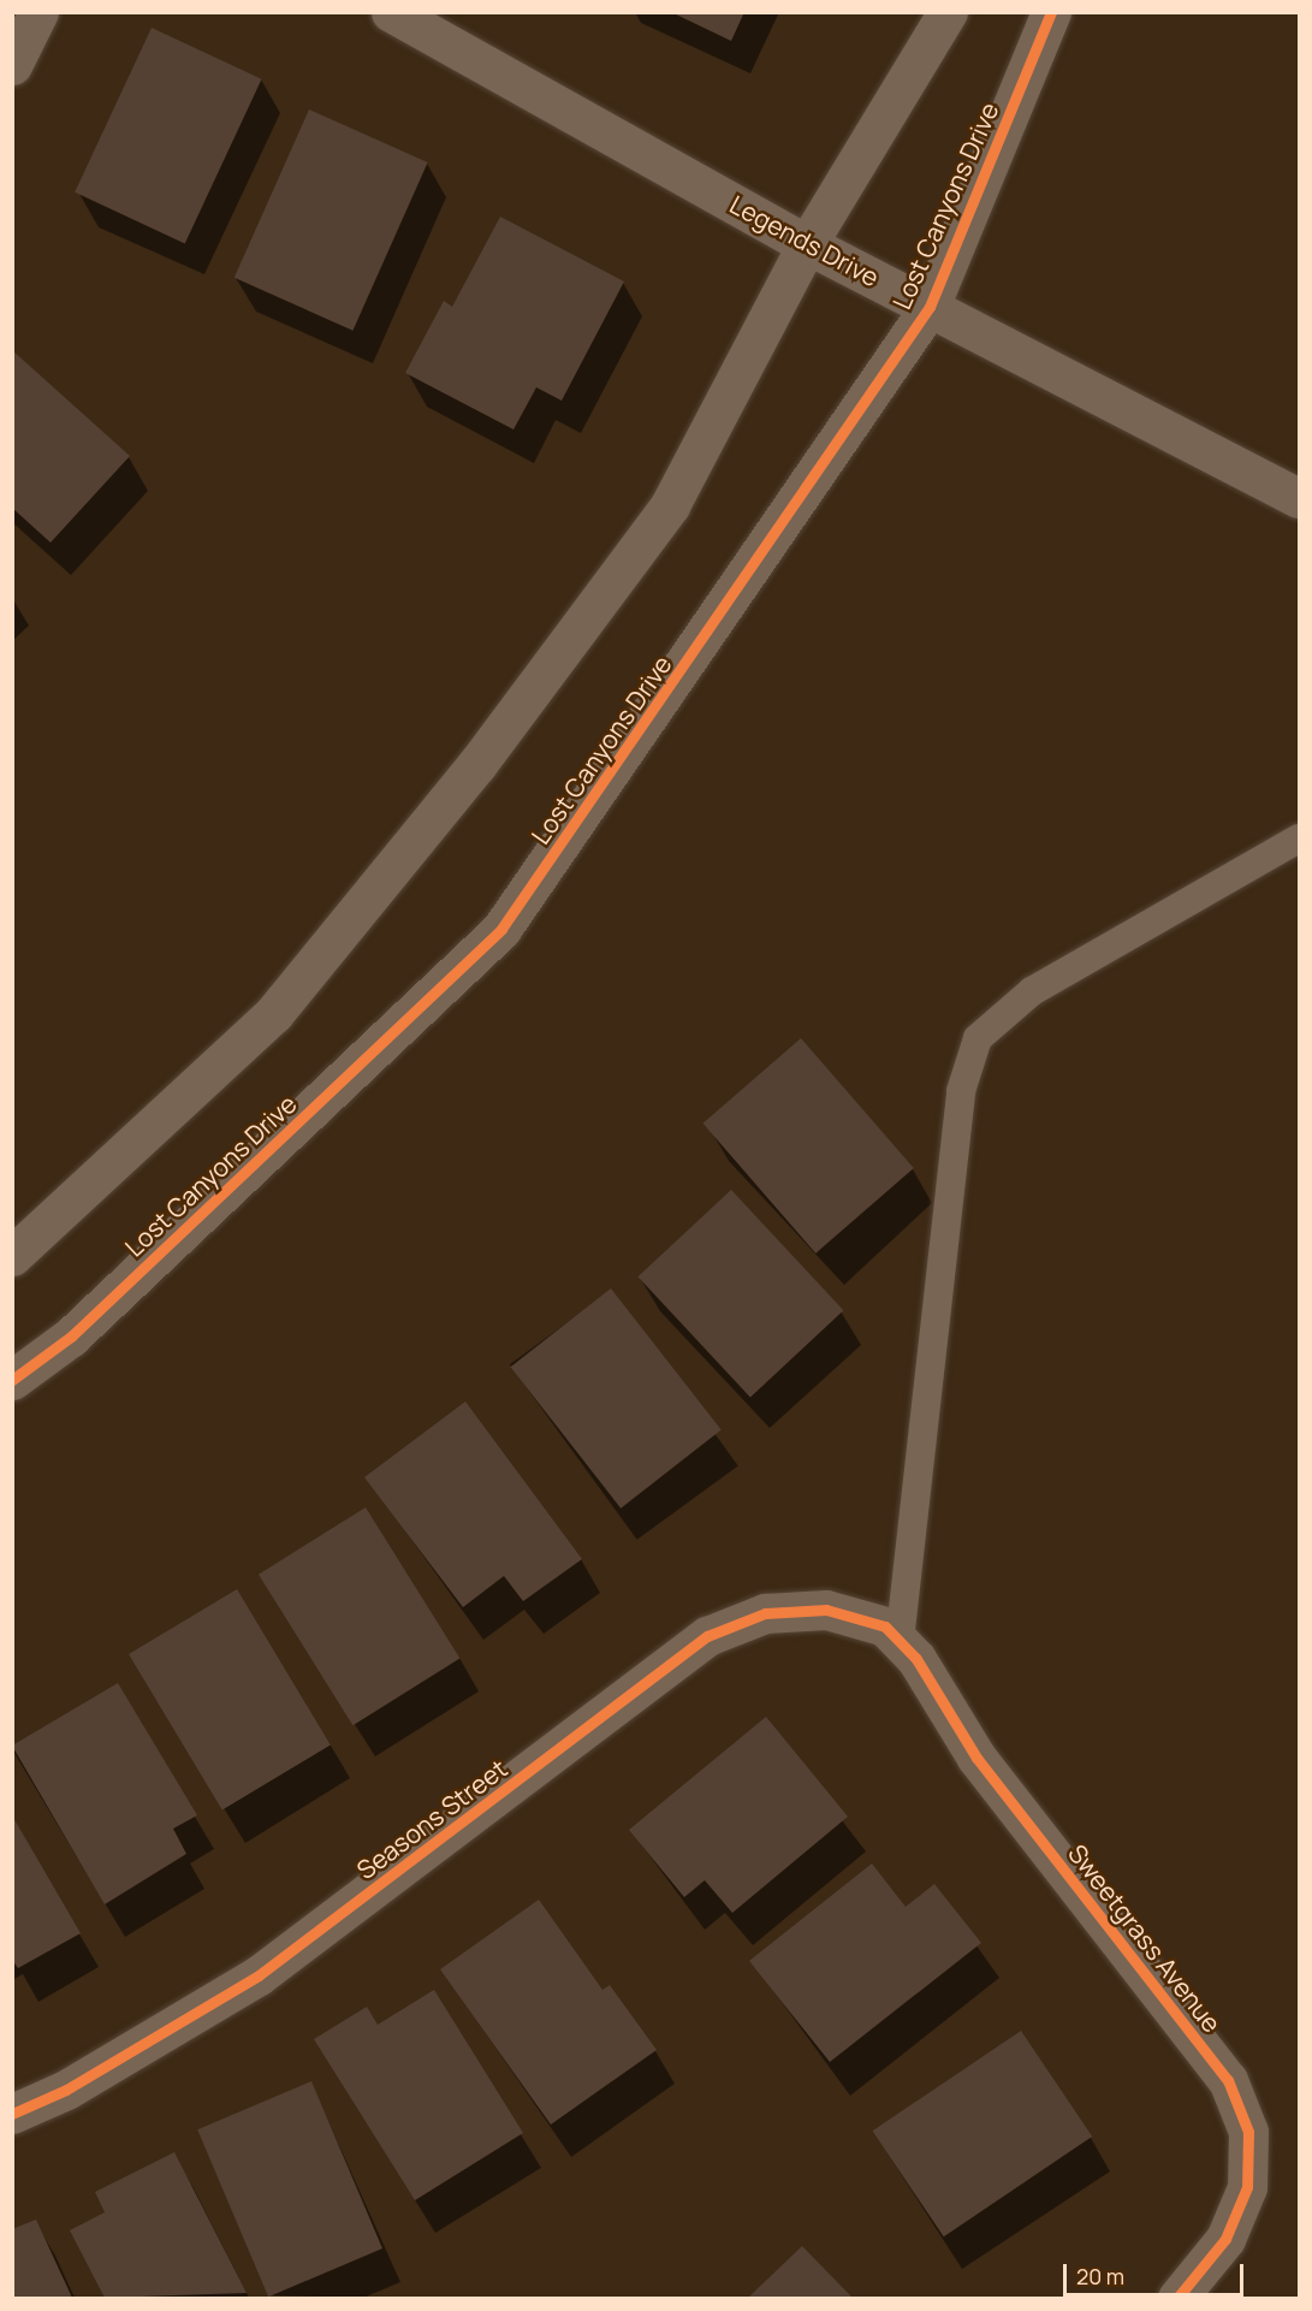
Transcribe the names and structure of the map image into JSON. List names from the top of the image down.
{
  "streets": {
    "street": [
      "Lost Canyons Drive",
      "Legends Drive",
      "Seasons Street",
      "Sweetgrass Avenue"
    ]
  },
  "crossings": [
    ["Lost Canyons Drive", "Legends Drive"],
    ["Seasons Street", "Sweetgrass Avenue"]
  ],
  "scale_bar": "20 m"
}
